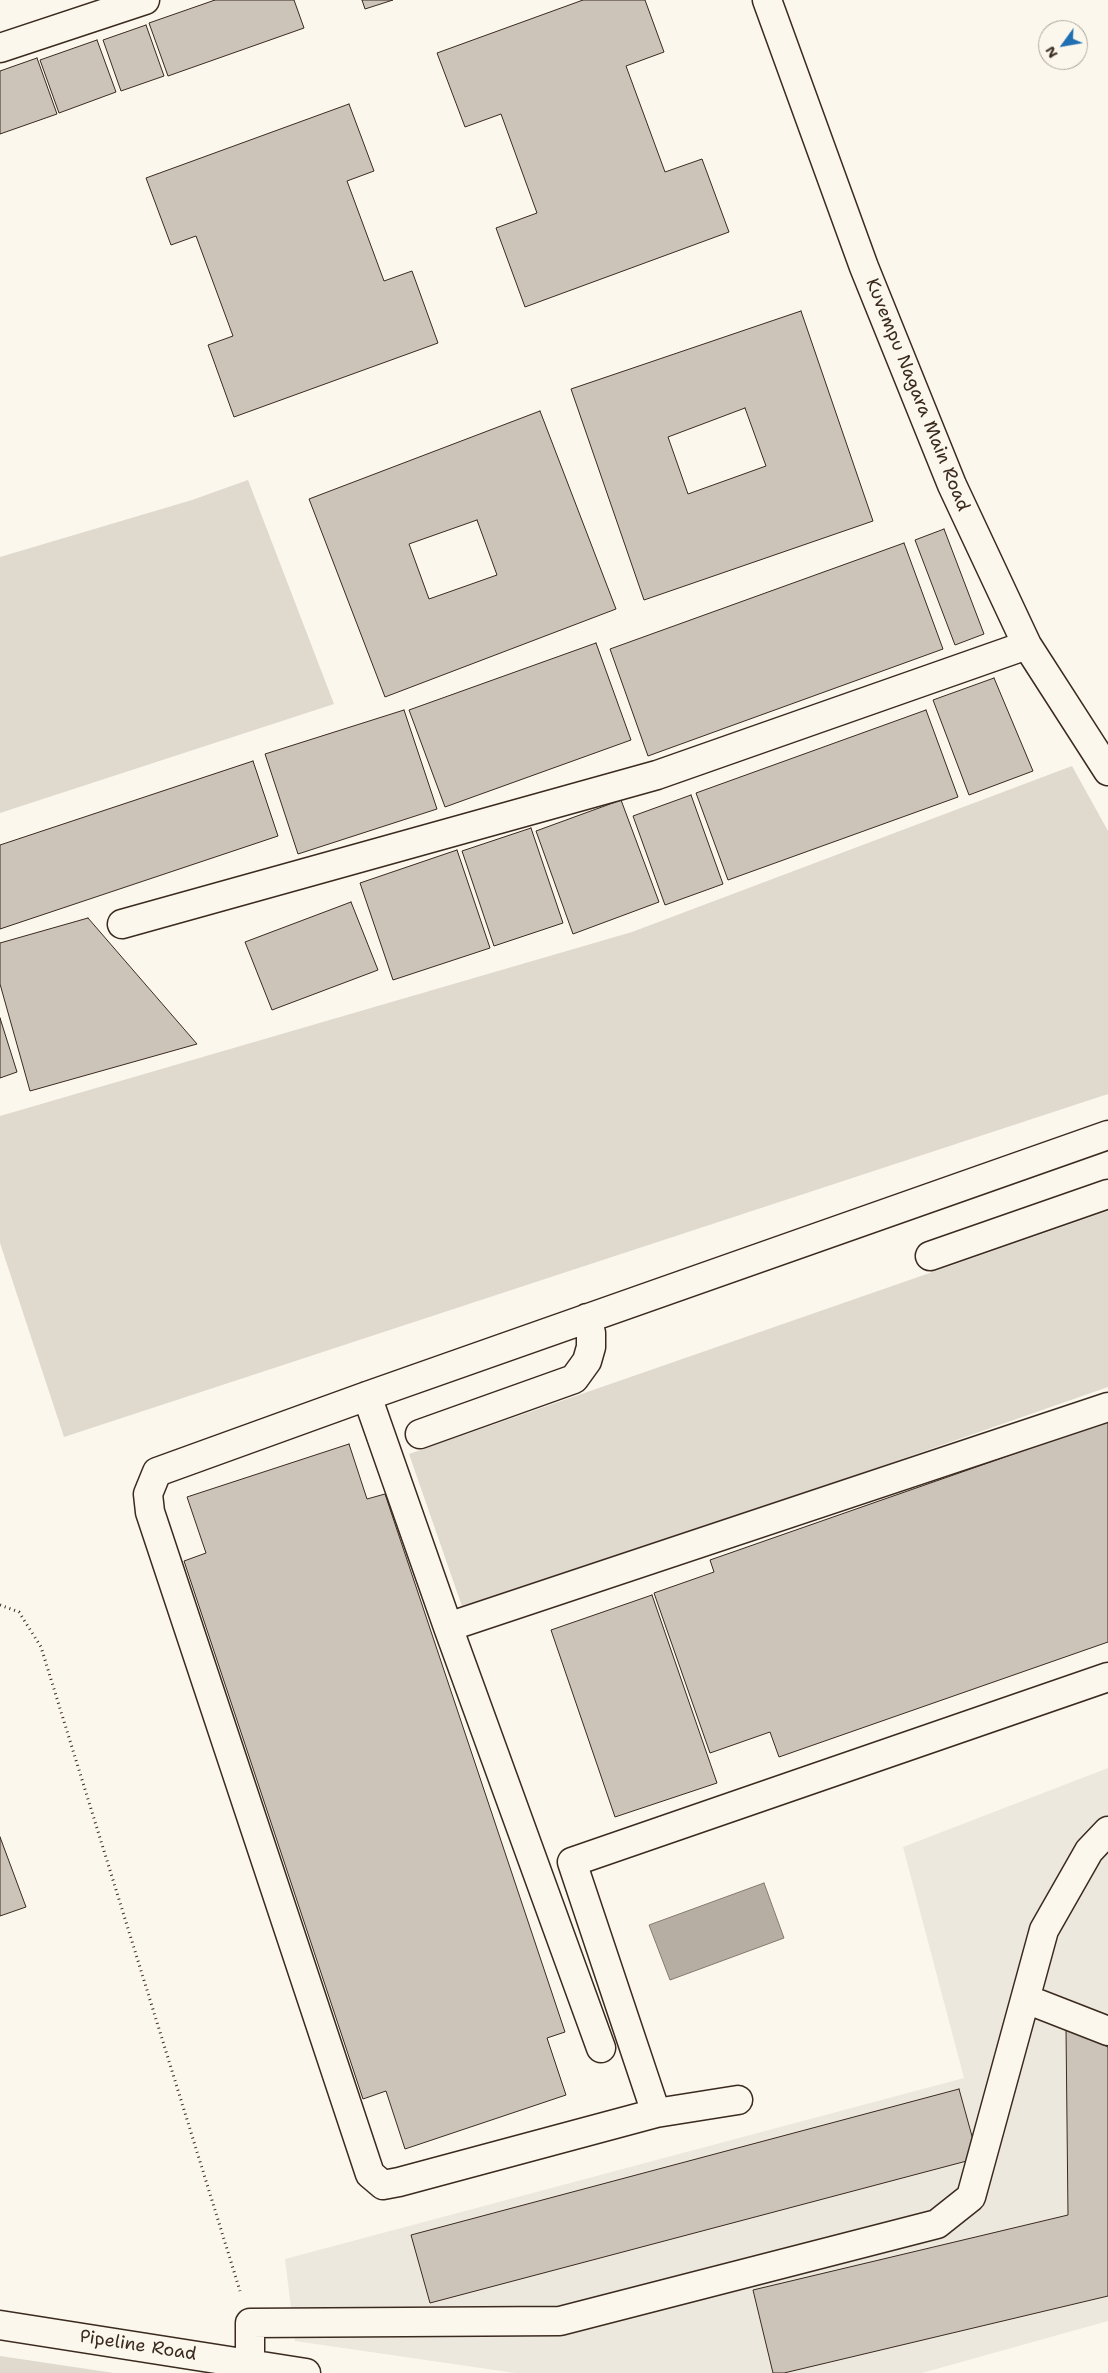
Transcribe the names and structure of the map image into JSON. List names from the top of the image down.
{
  "streets": {
    "street": ["Kuvempu Nagara Main Road", "Pipeline Road"]
  },
  "north": "bottom left"
}
